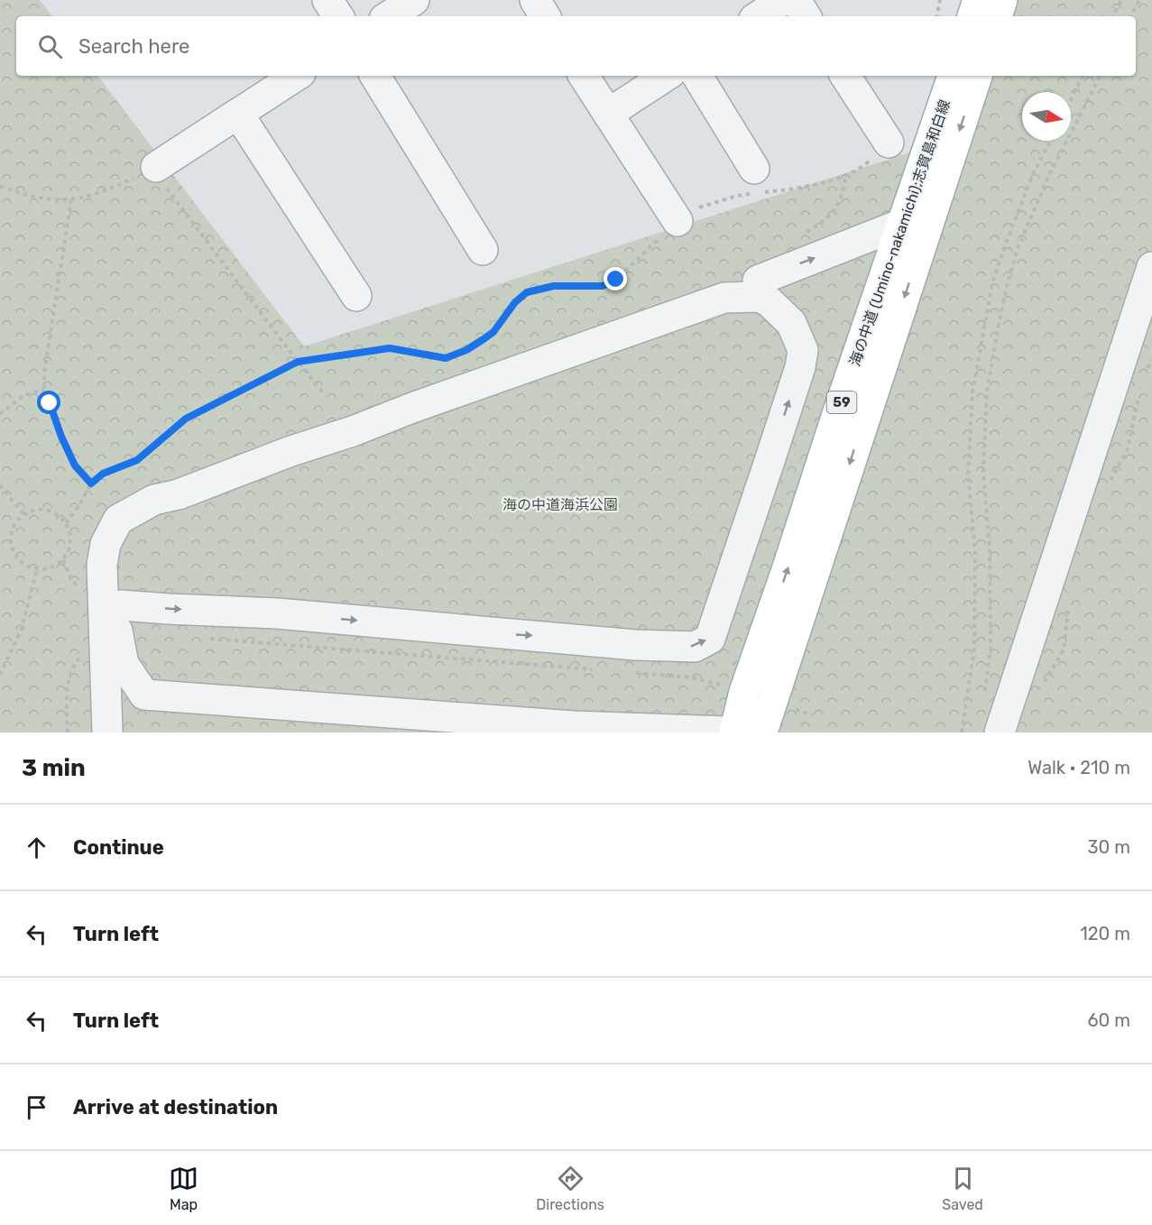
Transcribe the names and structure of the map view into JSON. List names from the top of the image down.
{
  "streets": {
    "main road": ["海の中道 (Umino-nakamichi);志賀島和白線", "59"]
  },
  "parks": ["海の中道海浜公園"],
  "north": "right",
  "page": {
    "search": "Search here",
    "heading": ["3 min", "Walk · 210 m"],
    "list": [
      ["Continue", "30 m"],
      ["Turn left", "120 m"],
      ["Turn left", "60 m"],
      "Arrive at destination"
    ],
    "nav": ["Map", "Directions", "Saved"]
  }
}
